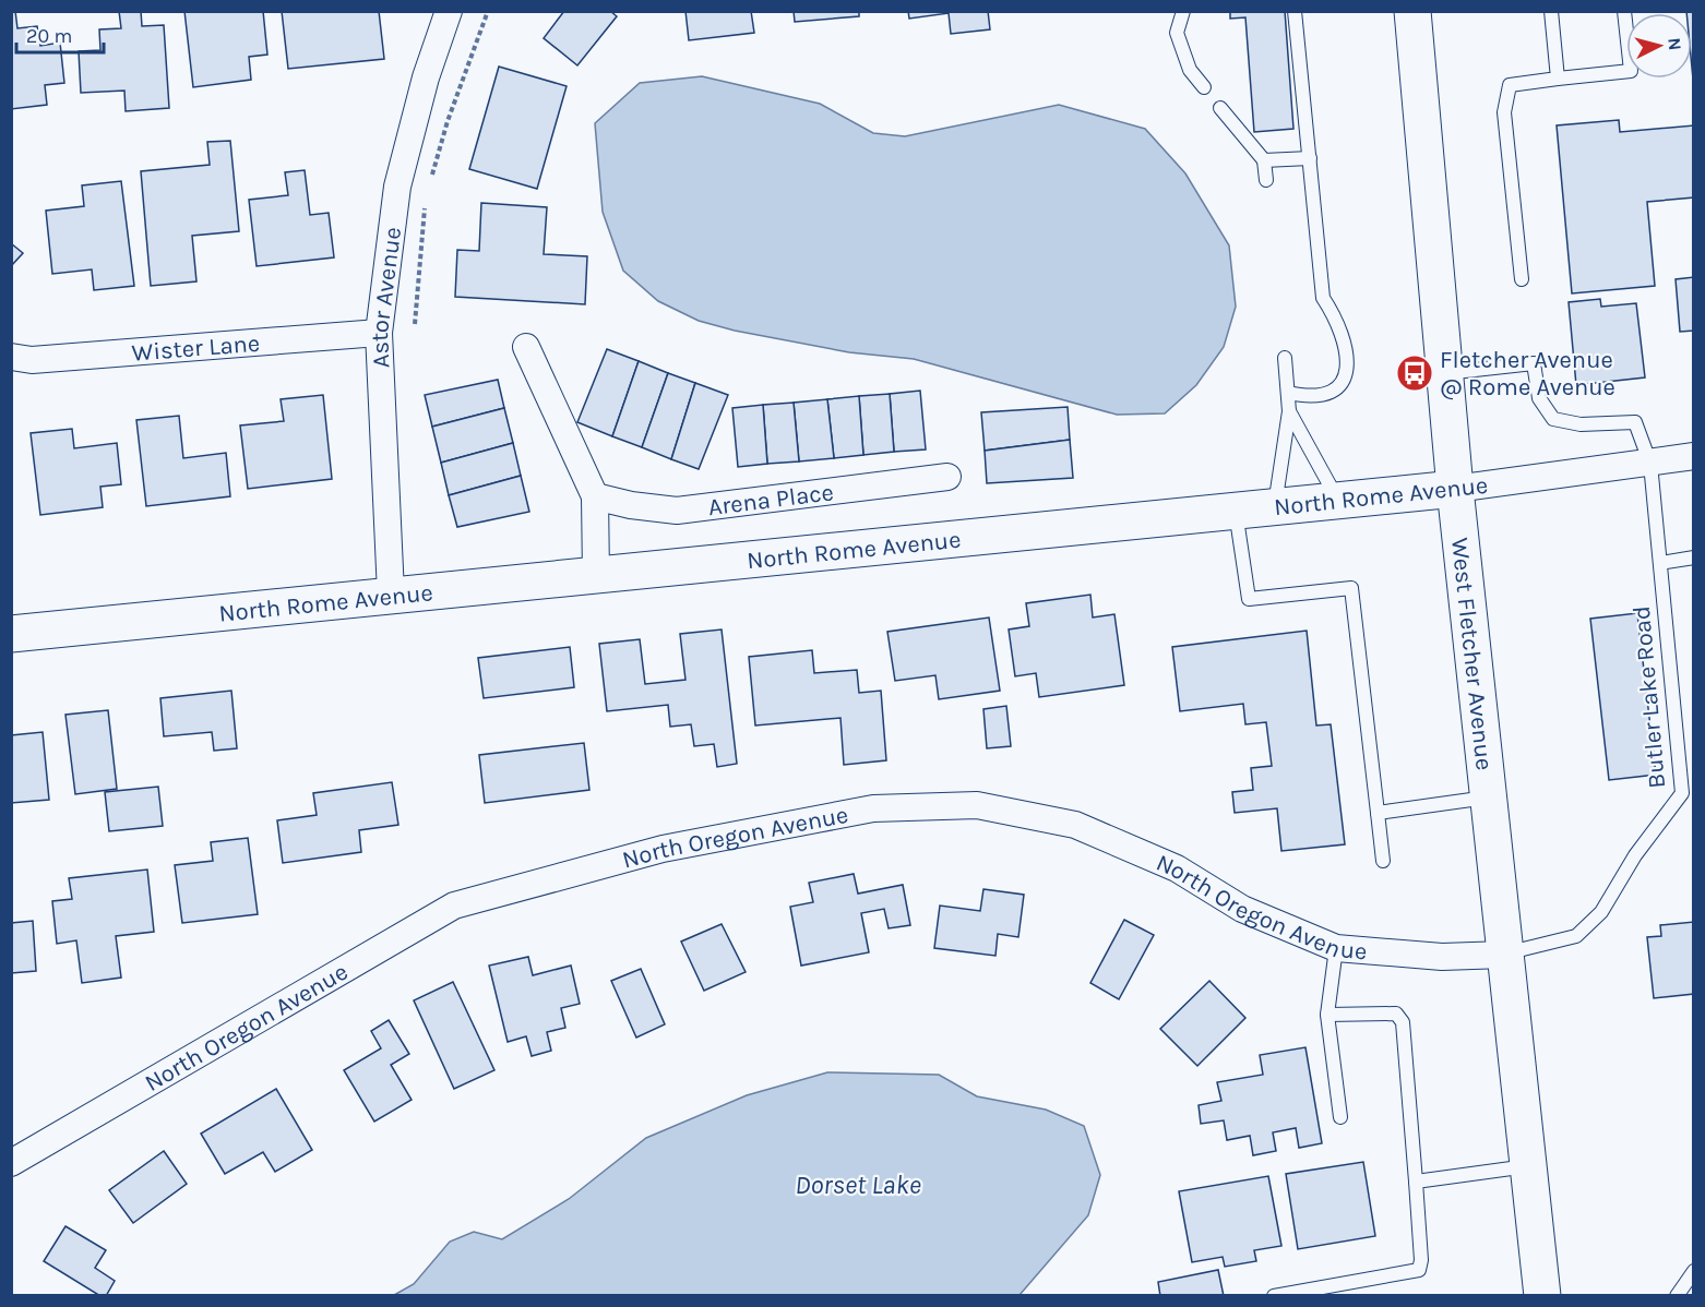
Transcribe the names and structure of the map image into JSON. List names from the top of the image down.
{
  "streets": {
    "street": [
      "Astor Avenue",
      "Wister Lane",
      "North Rome Avenue",
      "Arena Place",
      "West Fletcher Avenue",
      "North Oregon Avenue"
    ],
    "lane": ["Butler Lake Road"]
  },
  "crossings": [
    ["Astor Avenue", "Wister Lane"],
    ["Astor Avenue", "North Rome Avenue"],
    ["North Rome Avenue", "West Fletcher Avenue"],
    ["North Rome Avenue", "Butler Lake Road"],
    ["West Fletcher Avenue", "Butler Lake Road"],
    ["West Fletcher Avenue", "North Oregon Avenue"],
    ["Butler Lake Road", "North Oregon Avenue"]
  ],
  "water": ["Dorset Lake"],
  "places": {
    "bus stop": ["Fletcher Avenue @ Rome Avenue"]
  },
  "scale_bar": "20 m",
  "north": "right"
}
